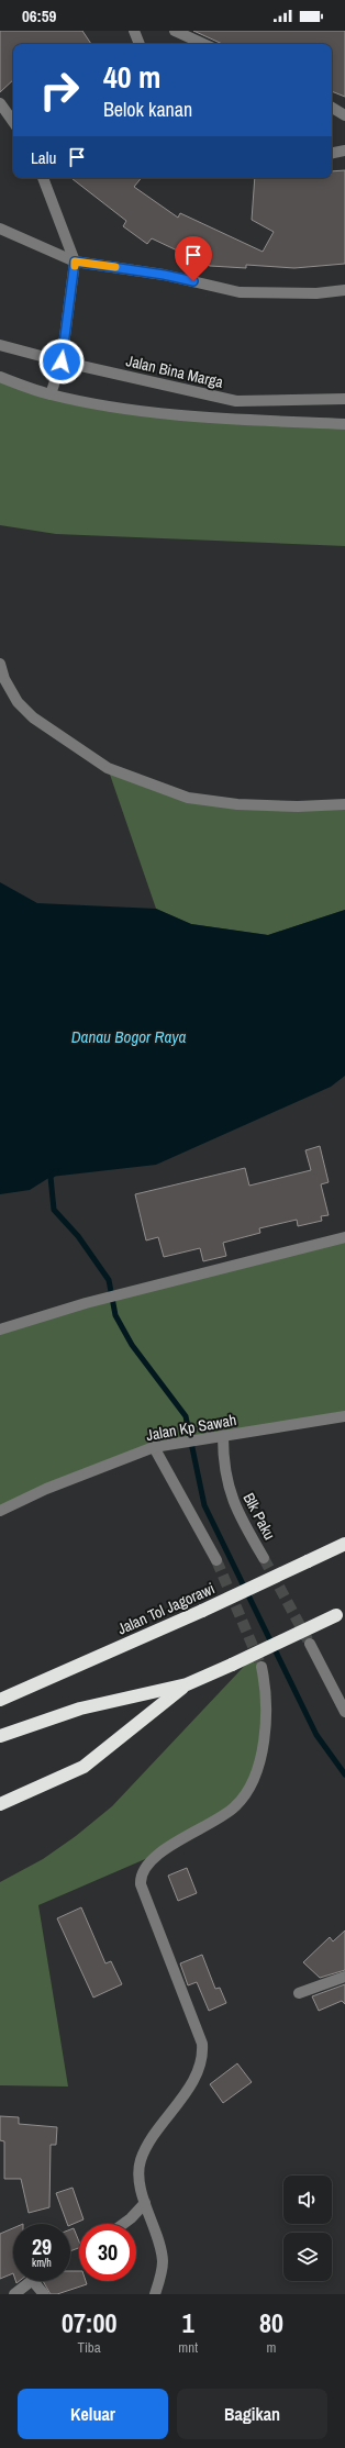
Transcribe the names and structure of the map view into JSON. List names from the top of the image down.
{
  "streets": {
    "highway": ["Jalan Tol Jagorawi"],
    "street": ["Jalan Bina Marga", "Jalan Kp Sawah", "Blk Paku"]
  },
  "crossings": [
    ["Jalan Kp Sawah", "Blk Paku"]
  ],
  "water": ["Danau Bogor Raya"],
  "page": {
    "status": "06:59",
    "turn": ["40 m", "Belok kanan"],
    "then": "Lalu",
    "speed": "29 km/h",
    "limit": "30",
    "eta": [
      "07:00",
      "Tiba",
      "1",
      "mnt",
      "80",
      "m"
    ],
    "buttons": ["Keluar", "Bagikan"]
  }
}
